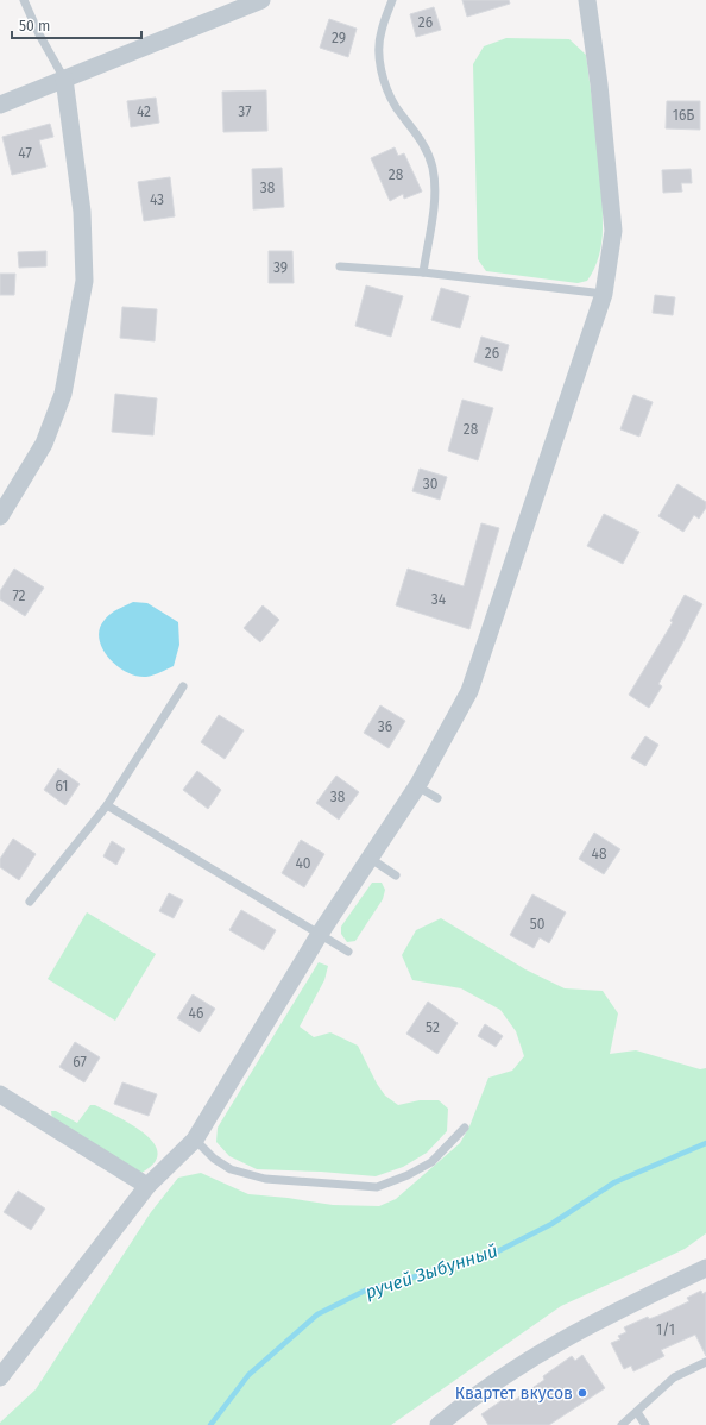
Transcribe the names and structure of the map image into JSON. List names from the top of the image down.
{
  "water": ["ручей Зыбунный"],
  "places": ["Квартет вкусов"],
  "house_numbers": [
    "26",
    "29",
    "42",
    "37",
    "16Б",
    "47",
    "28",
    "38",
    "43",
    "39",
    "26",
    "28",
    "30",
    "72",
    "34",
    "36",
    "61",
    "38",
    "48",
    "40",
    "50",
    "46",
    "52",
    "67",
    "1/1"
  ],
  "scale_bar": "50 m"
}
